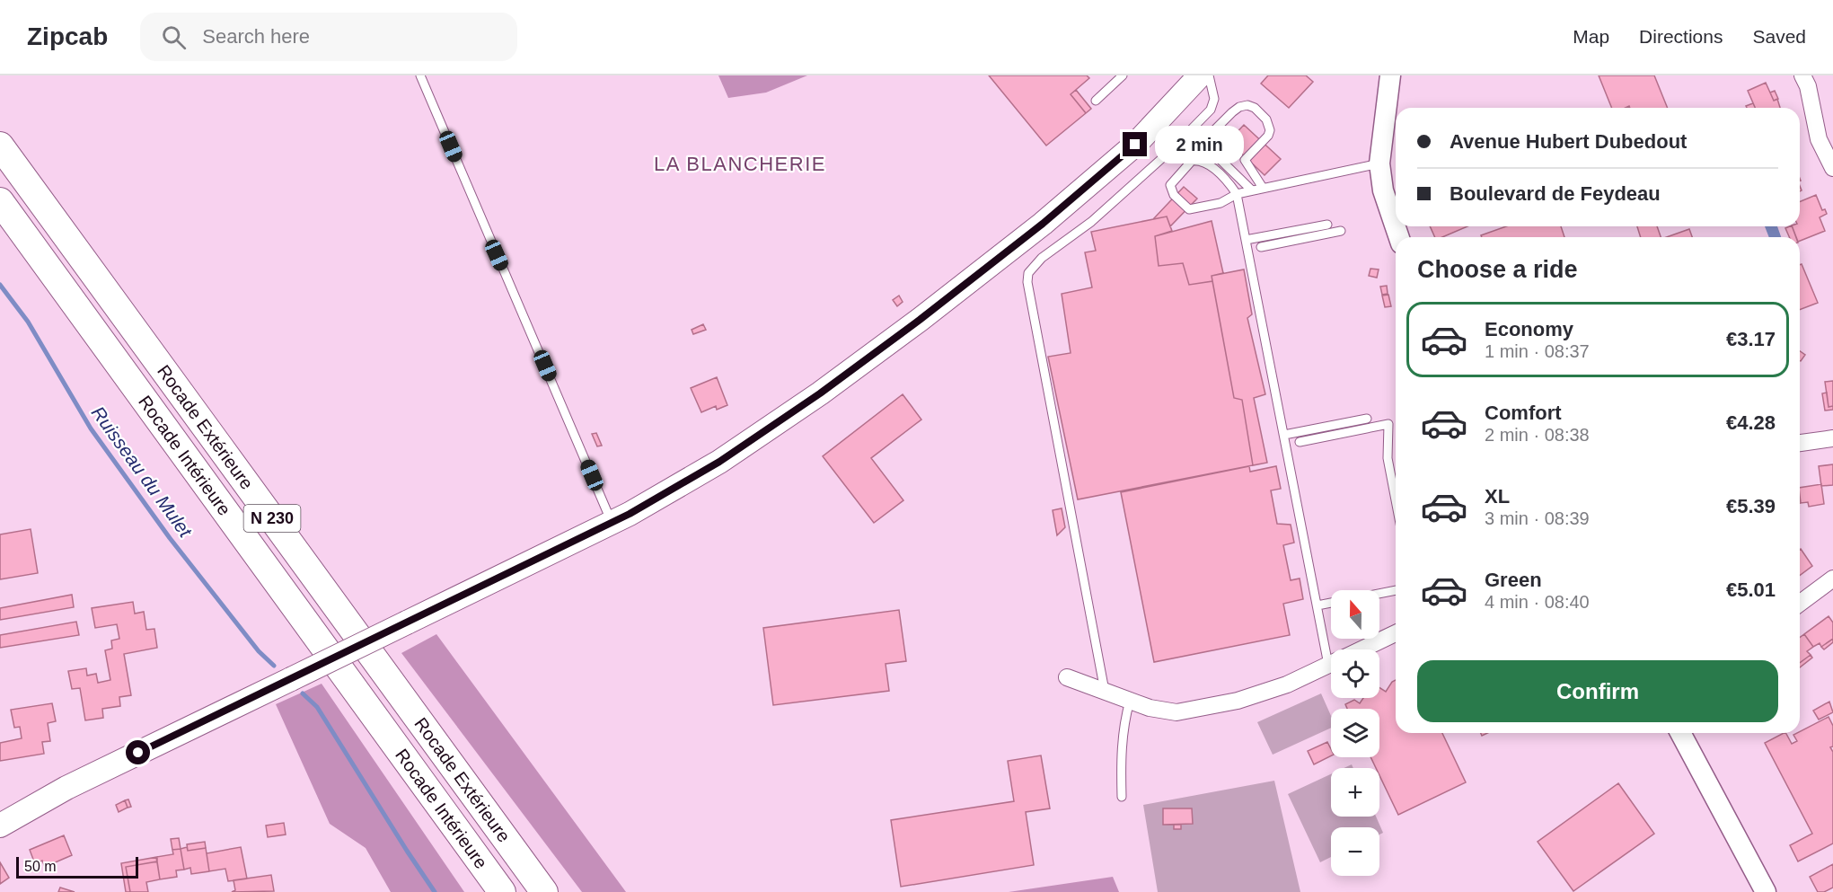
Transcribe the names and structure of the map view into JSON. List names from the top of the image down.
{
  "streets": {
    "highway": ["Rocade Extérieure", "Rocade Intérieure", "N 230"]
  },
  "districts": ["LA BLANCHERIE"],
  "water": ["Ruisseau du Mulet"],
  "scale_bar": "50 m",
  "north": "top",
  "page": {
    "header": "Zipcab",
    "search": "Search here",
    "nav": ["Map", "Directions", "Saved"],
    "banner": ["Avenue Hubert Dubedout", "Boulevard de Feydeau"],
    "bubble": "2 min",
    "heading": "Choose a ride",
    "list": [
      {
        "name": "Economy",
        "note": "1 min · 08:37",
        "value": "€3.17"
      },
      {
        "name": "Comfort",
        "note": "2 min · 08:38",
        "value": "€4.28"
      },
      {
        "name": "XL",
        "note": "3 min · 08:39",
        "value": "€5.39"
      },
      {
        "name": "Green",
        "note": "4 min · 08:40",
        "value": "€5.01"
      }
    ],
    "map_buttons": ["+", "−"],
    "buttons": "Confirm",
    "scale": "50 m"
  }
}
